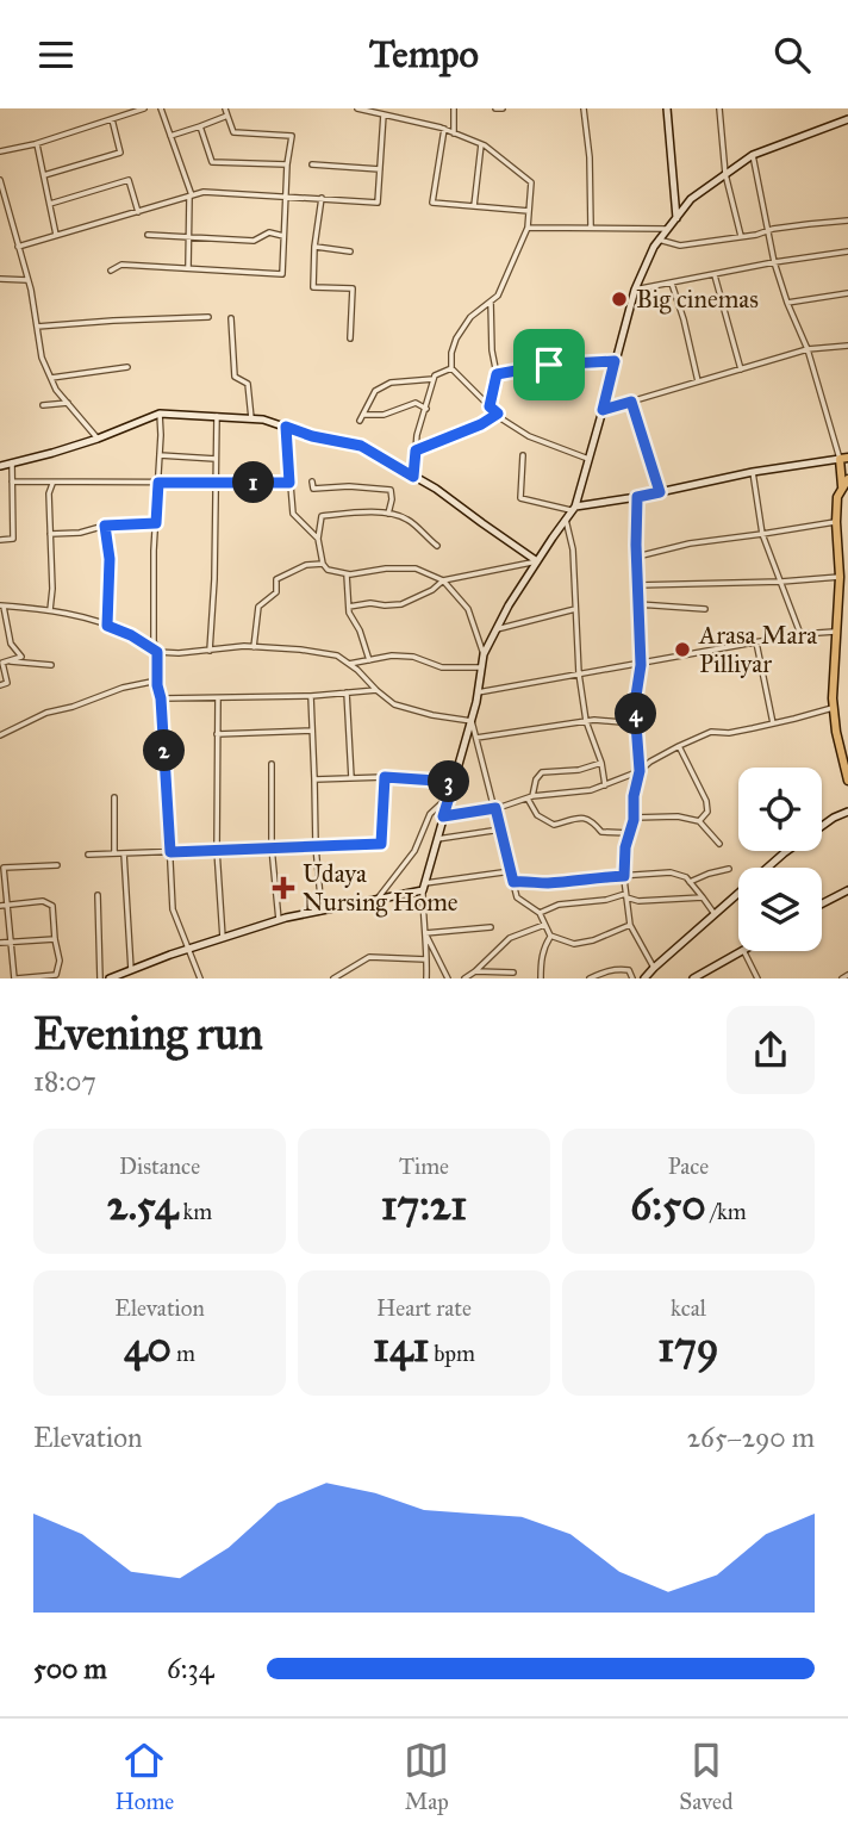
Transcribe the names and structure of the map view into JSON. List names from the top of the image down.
{
  "places": {
    "other": ["Big cinemas", "Arasa Mara Pilliyar"],
    "health": ["Udaya Nursing Home"]
  },
  "page": {
    "header": "Tempo",
    "pins": [
      "1",
      "4",
      "2",
      "3"
    ],
    "heading": ["Evening run", "18:07"],
    "stats": [
      ["Distance", "2.54 km"],
      ["Time", "17:21"],
      ["Pace", "6:50 /km"],
      ["Elevation", "40 m"],
      ["Heart rate", "141 bpm"],
      ["kcal", "179"]
    ],
    "chart": ["Elevation", "265–290 m"],
    "list": [
      {
        "name": "500 m",
        "note": "6:34"
      }
    ],
    "tabs": ["Home", "Map", "Saved"]
  }
}
